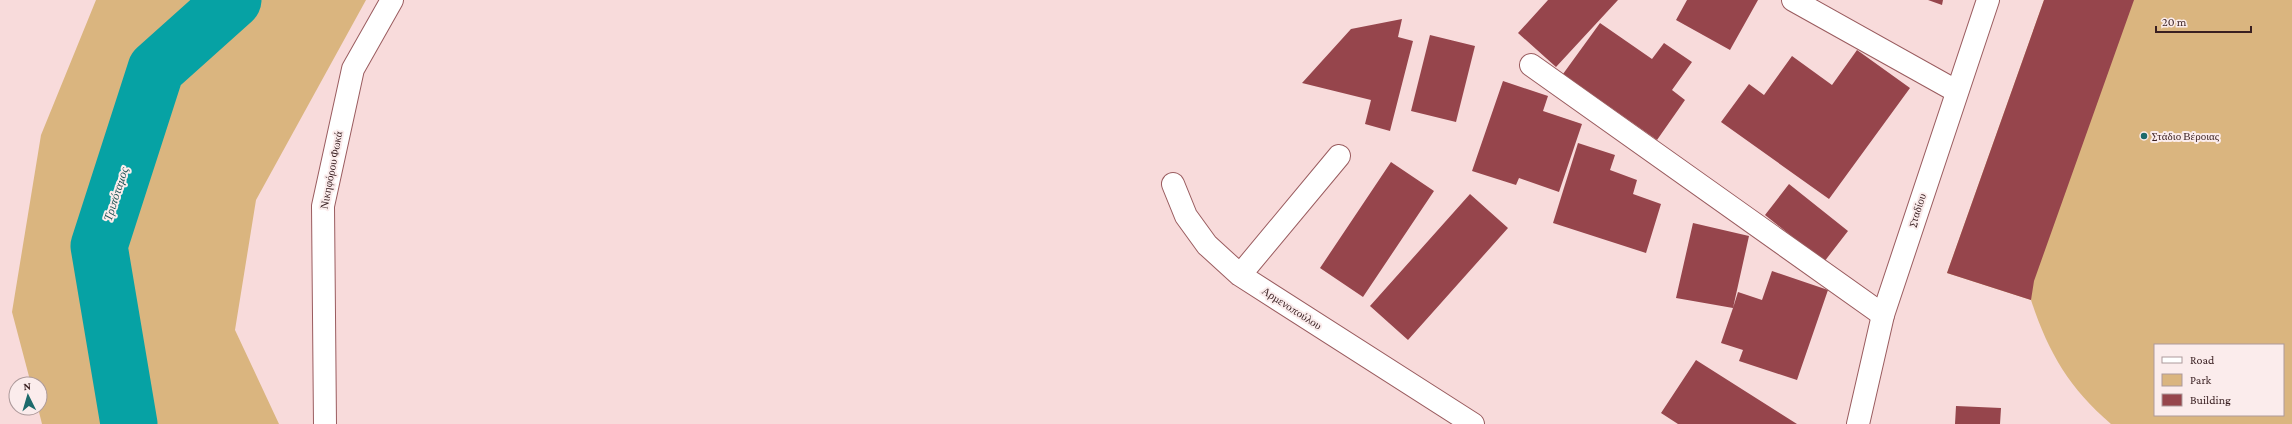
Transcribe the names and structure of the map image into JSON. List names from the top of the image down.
{
  "streets": {
    "street": ["Νικηφόρου Φωκά", "Σταδίου", "Αρμενοπούλου"]
  },
  "water": ["Τριπόταμος"],
  "places": ["Στάδιο Βέροιας"],
  "legend": ["Road", "Park", "Building"],
  "scale_bar": "20 m",
  "north": "top"
}
